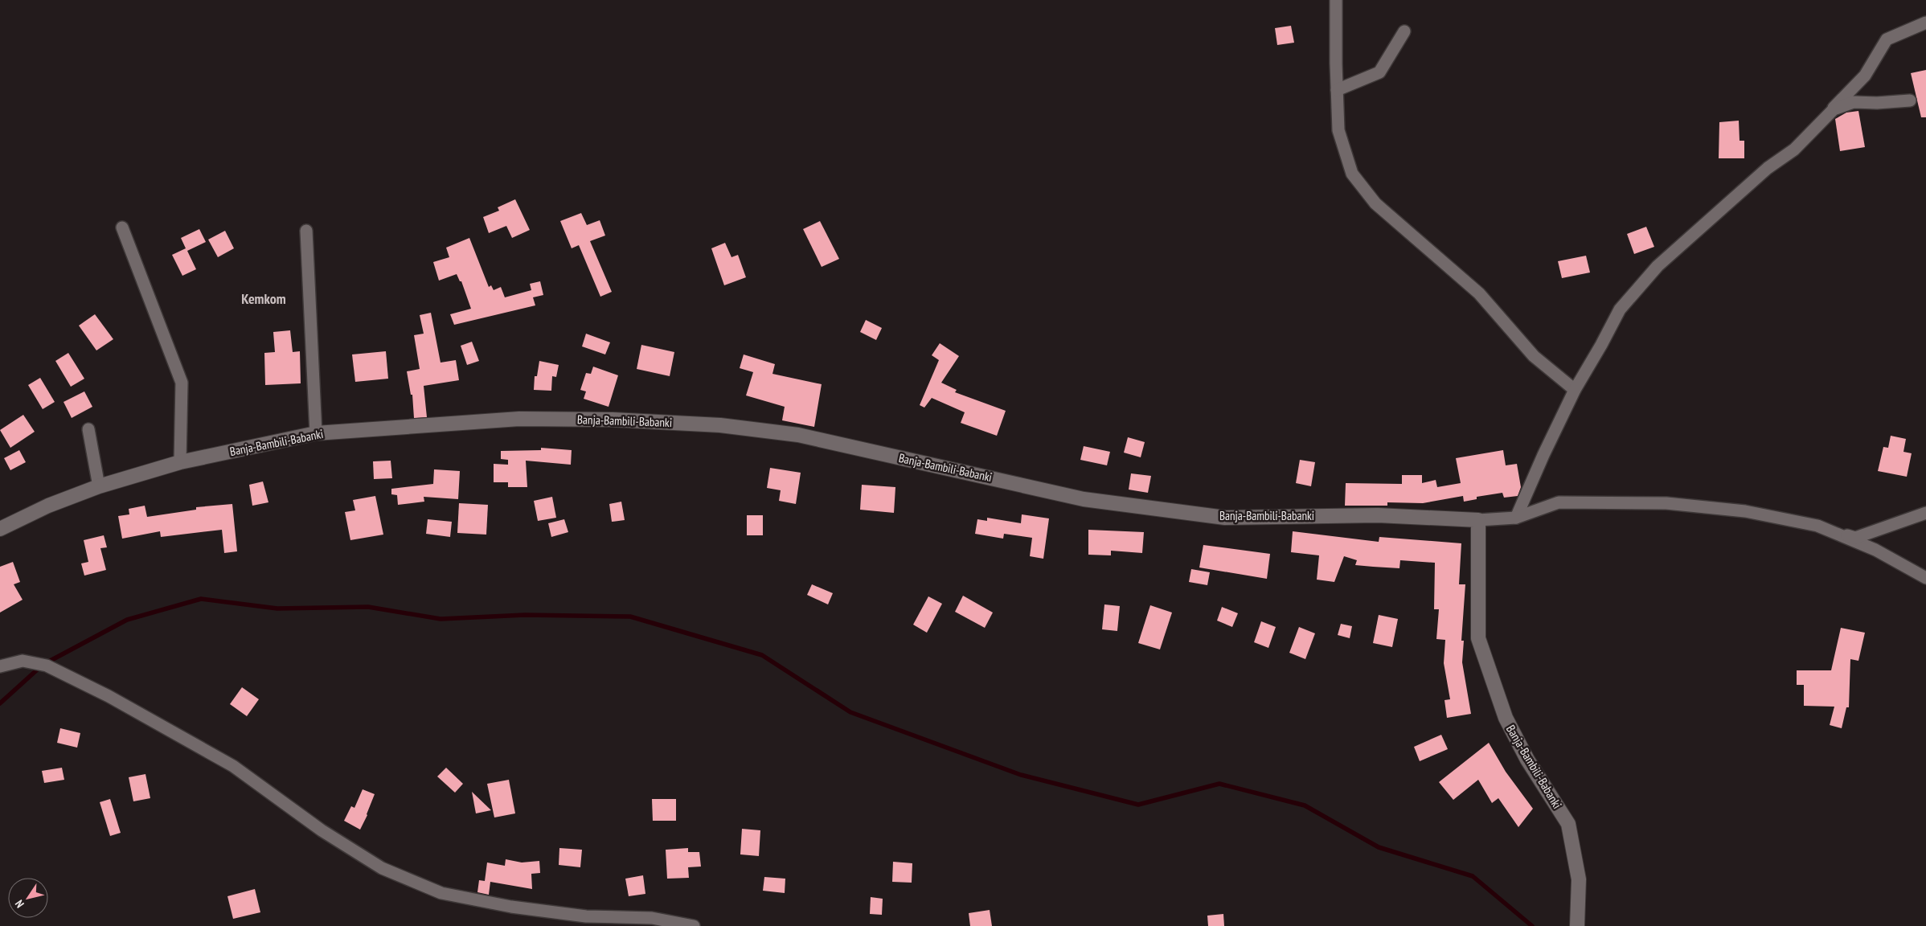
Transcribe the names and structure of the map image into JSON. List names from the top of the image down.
{
  "streets": {
    "street": ["Banja-Bambili-Babanki"]
  },
  "districts": ["Kemkom"],
  "north": "bottom left"
}
